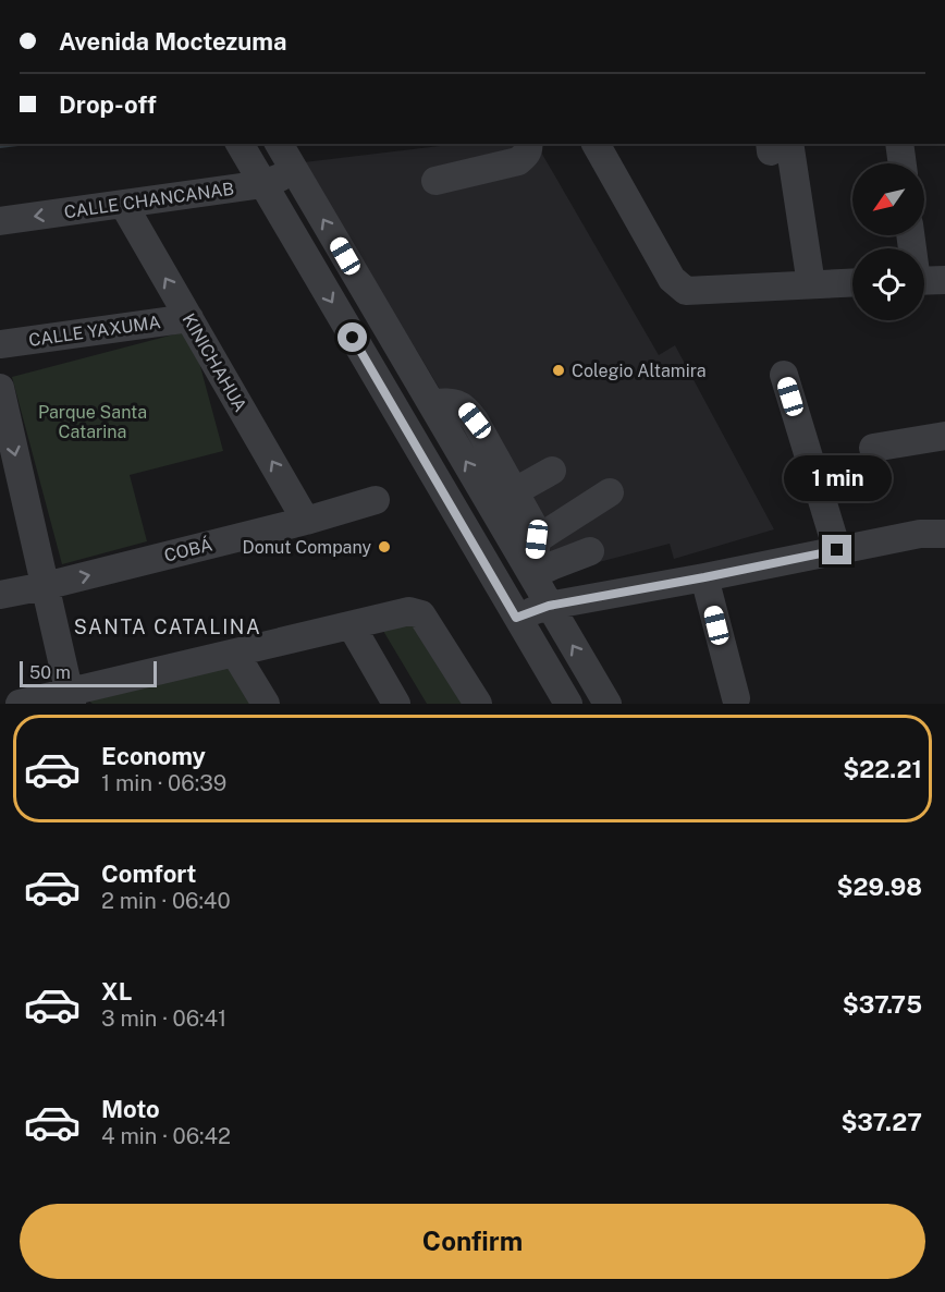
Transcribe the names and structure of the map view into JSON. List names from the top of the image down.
{
  "streets": {
    "street": [
      "CALLE CHANCANAB",
      "CALLE YAXUMA",
      "KINICHAHUA",
      "COBÁ"
    ]
  },
  "crossings": [
    ["CALLE CHANCANAB", "KINICHAHUA"],
    ["CALLE YAXUMA", "KINICHAHUA"],
    ["KINICHAHUA", "COBÁ"]
  ],
  "one_way": ["CALLE CHANCANAB"],
  "districts": ["SANTA CATALINA"],
  "parks": ["Parque Santa Catarina"],
  "places": ["Colegio Altamira", "Donut Company"],
  "scale_bar": "50 m",
  "north": "bottom left",
  "page": {
    "banner": ["Avenida Moctezuma", "Drop-off"],
    "bubble": "1 min",
    "scale": "50 m",
    "list": [
      {
        "name": "Economy",
        "note": "1 min · 06:39",
        "value": "$22.21"
      },
      {
        "name": "Comfort",
        "note": "2 min · 06:40",
        "value": "$29.98"
      },
      {
        "name": "XL",
        "note": "3 min · 06:41",
        "value": "$37.75"
      },
      {
        "name": "Moto",
        "note": "4 min · 06:42",
        "value": "$37.27"
      }
    ],
    "buttons": "Confirm"
  }
}
